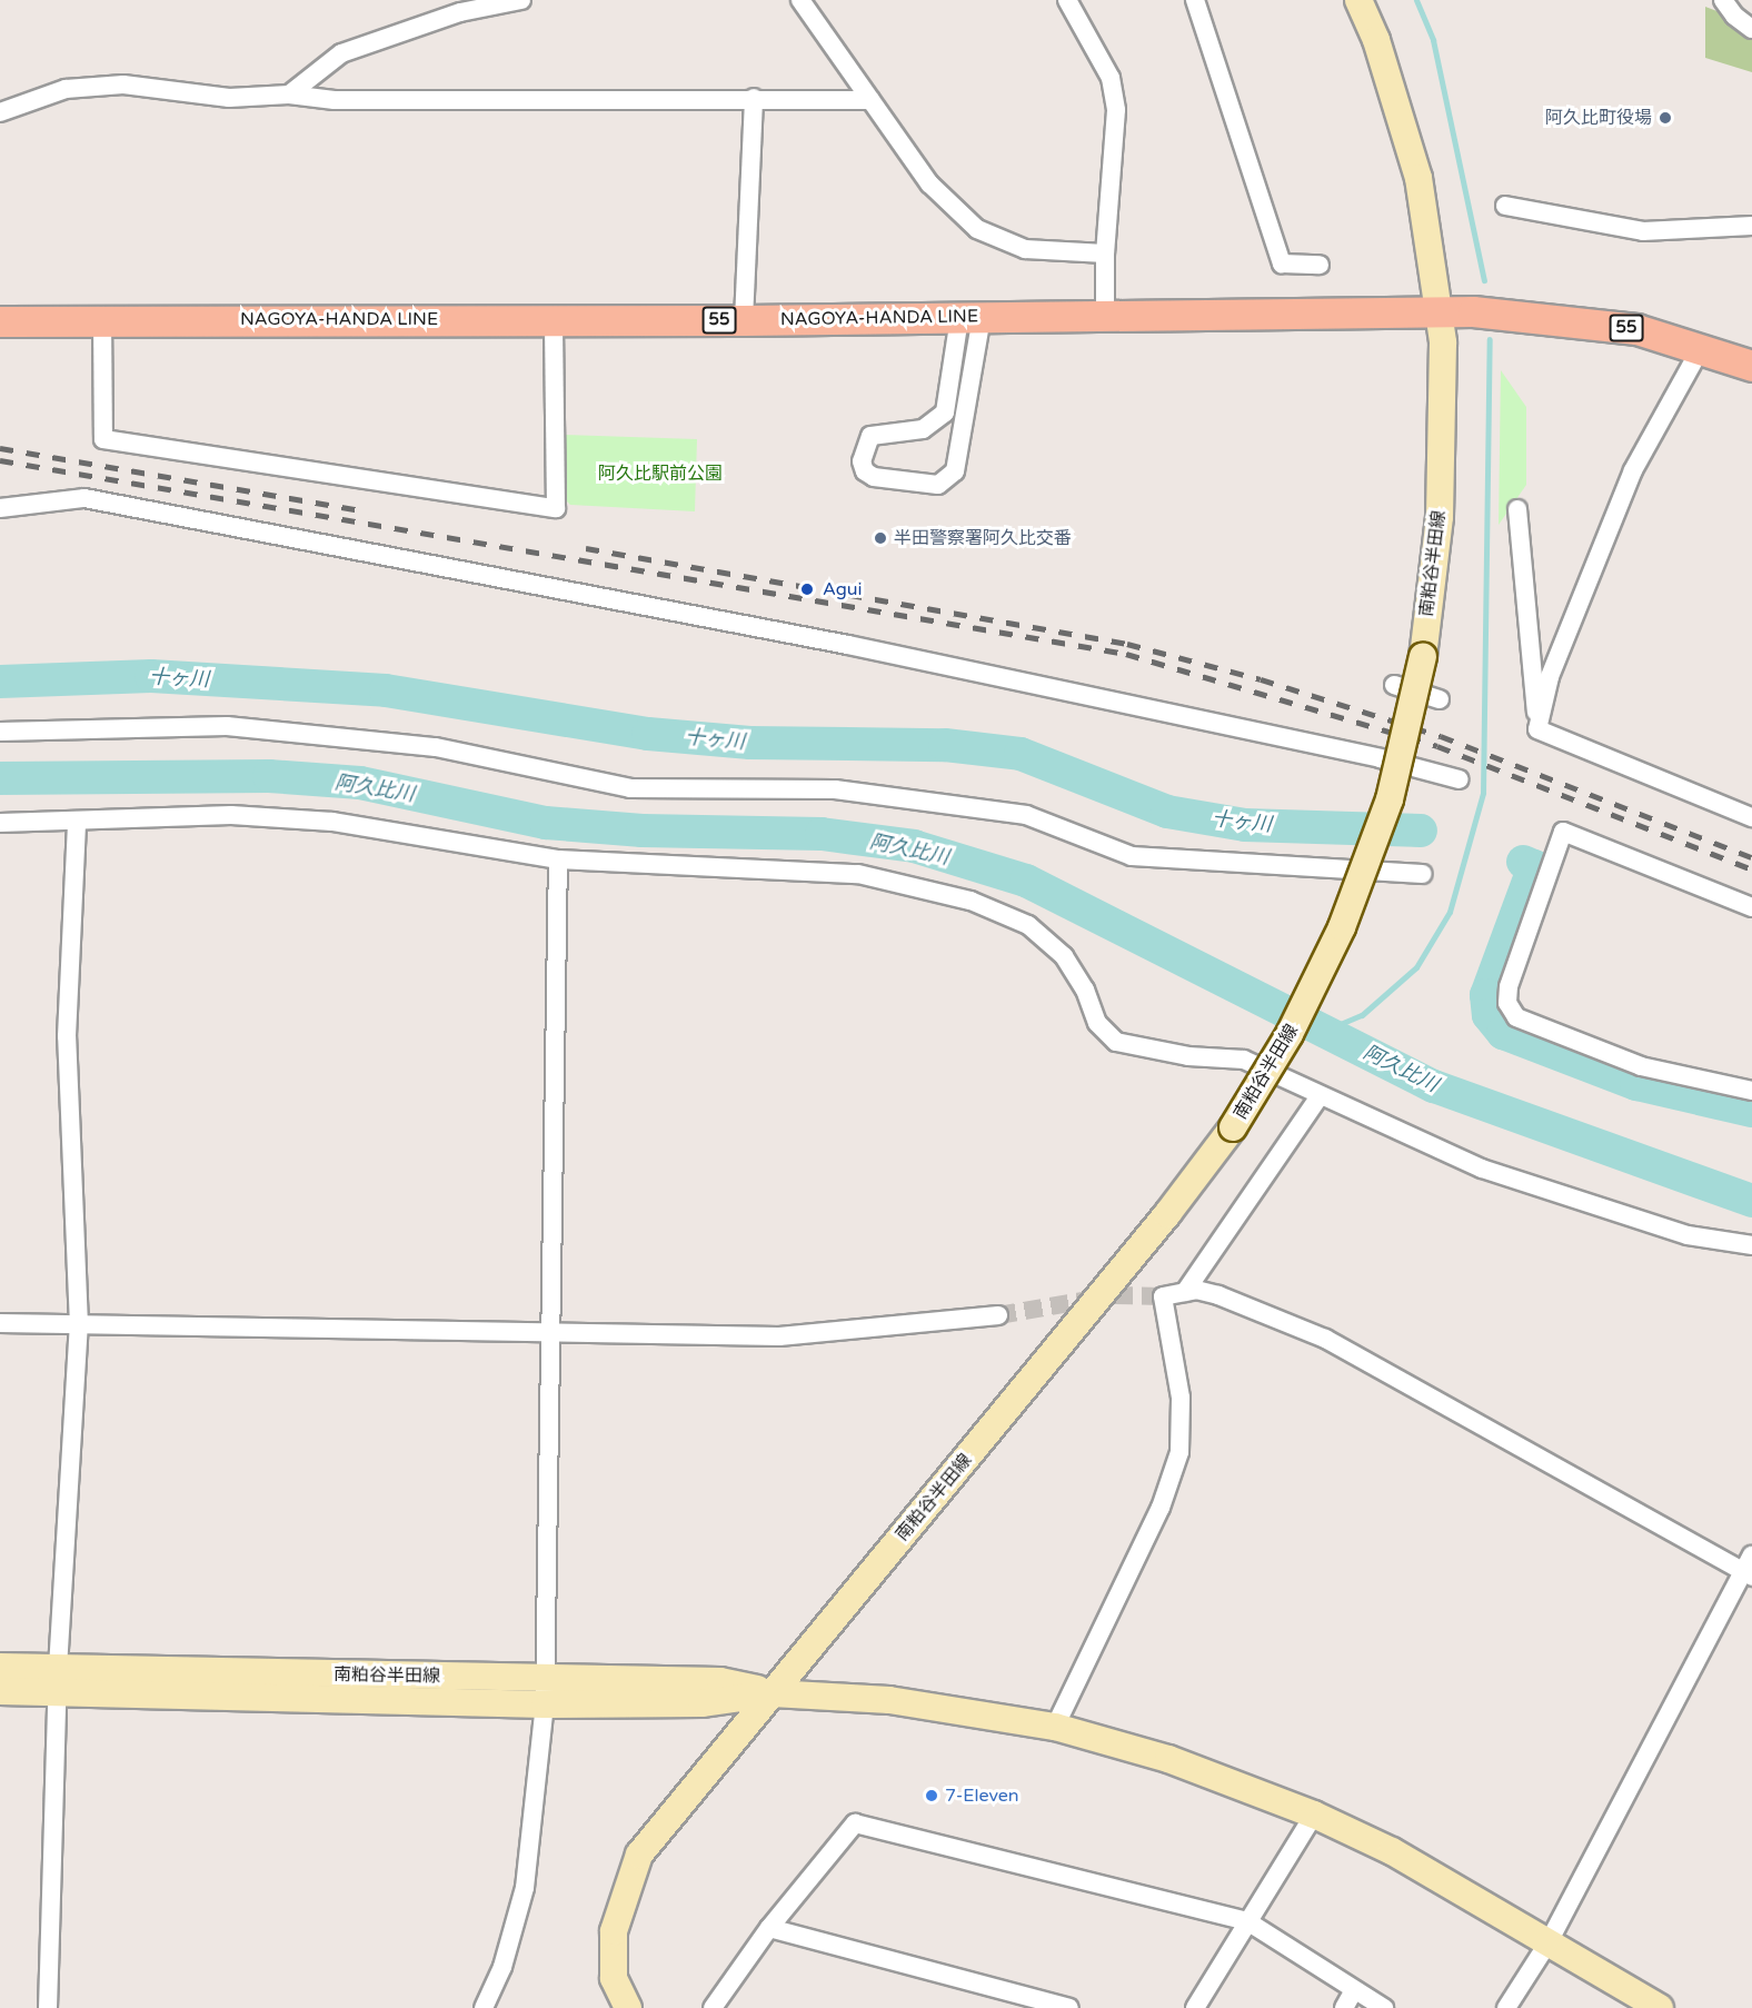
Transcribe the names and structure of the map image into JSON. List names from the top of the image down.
{
  "streets": {
    "main road": ["NAGOYA-HANDA LINE", "55", "南粕谷半田線"]
  },
  "crossings": [
    ["NAGOYA-HANDA LINE", "南粕谷半田線"]
  ],
  "water": ["十ヶ川", "阿久比川"],
  "parks": ["阿久比駅前公園"],
  "places": [
    "阿久比町役場",
    "半田警察署阿久比交番",
    "Agui",
    "7-Eleven"
  ]
}
